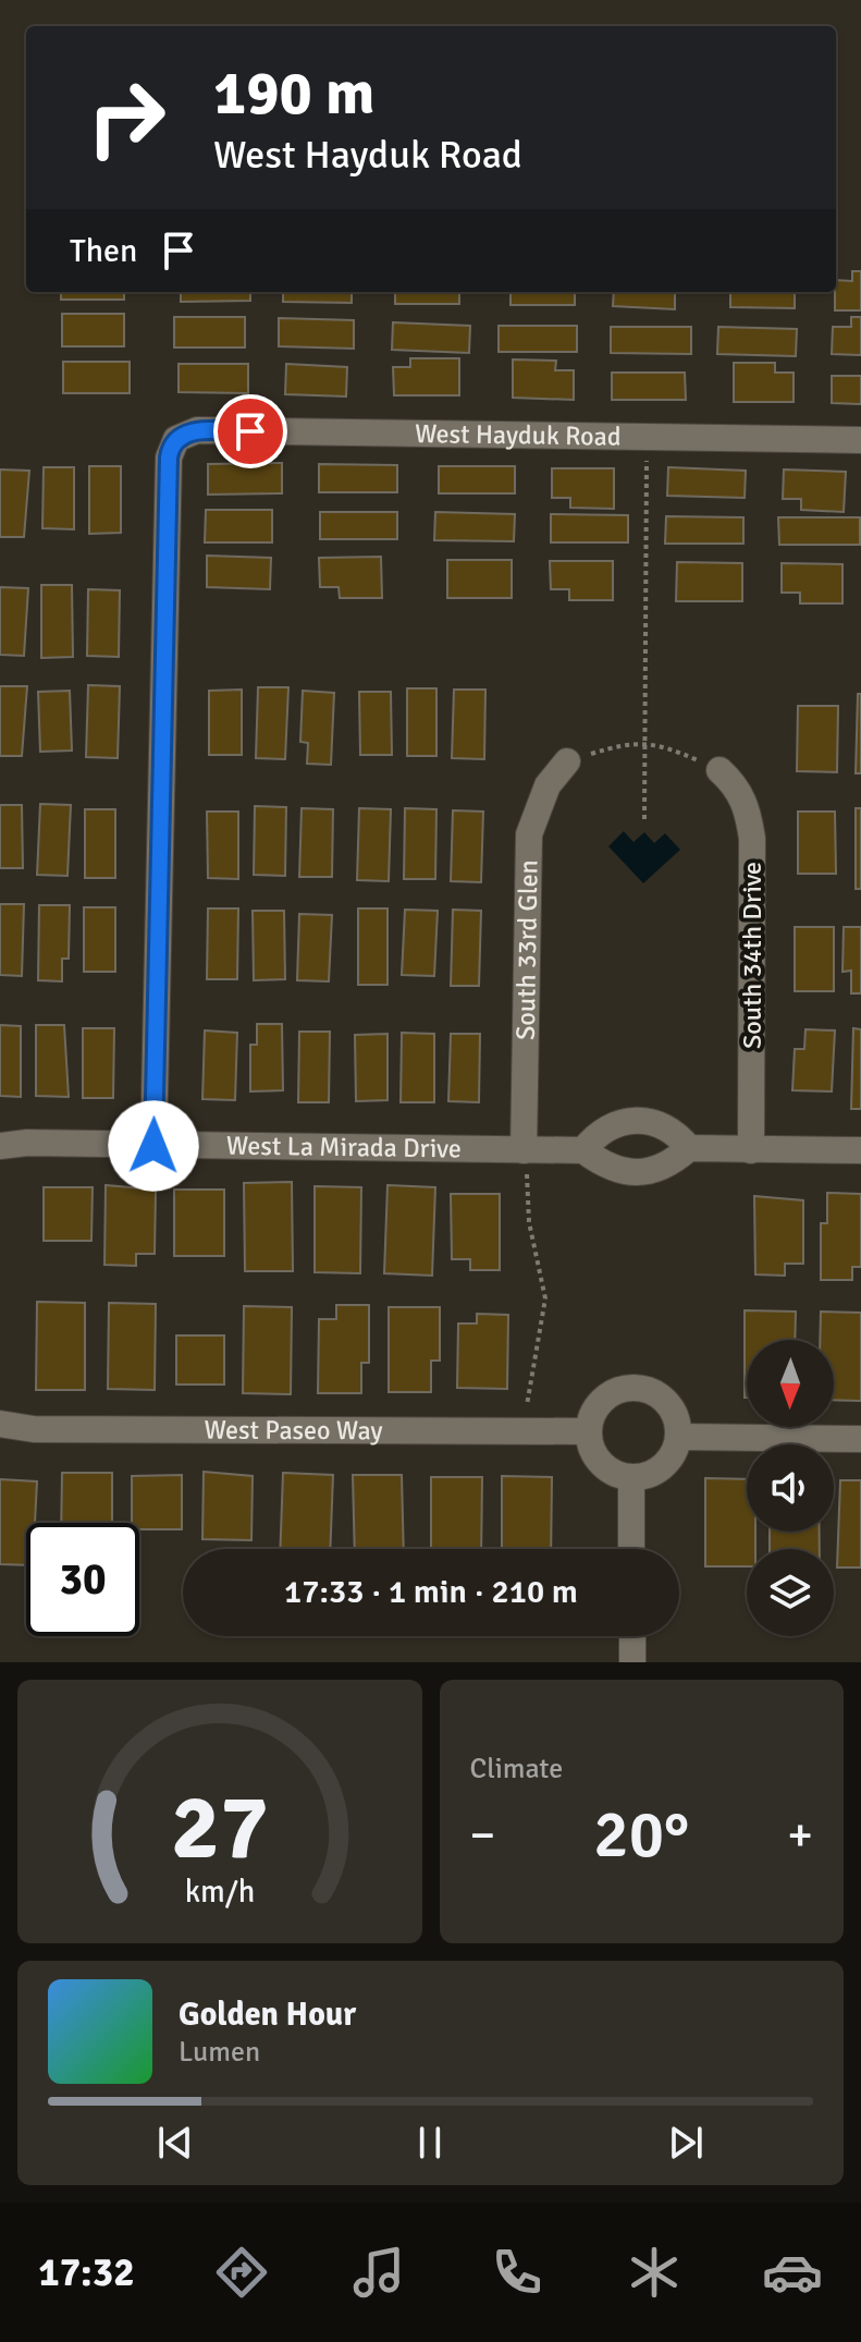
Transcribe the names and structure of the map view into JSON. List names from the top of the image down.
{
  "streets": {
    "street": [
      "West Hayduk Road",
      "South 33rd Glen",
      "South 34th Drive",
      "West La Mirada Drive",
      "West Paseo Way"
    ]
  },
  "crossings": [
    ["West Hayduk Road", "West La Mirada Drive"],
    ["South 33rd Glen", "West La Mirada Drive"]
  ],
  "north": "bottom",
  "page": {
    "turn": ["190 m", "West Hayduk Road"],
    "then": "Then",
    "limit": "30",
    "trip": "17:33 · 1 min · 210 m",
    "tile": "Climate",
    "heat": ["−", "20°", "+"],
    "song": ["Golden Hour", "Lumen"],
    "tabs": "17:32",
    "gauge": ["27", "km/h"]
  }
}
